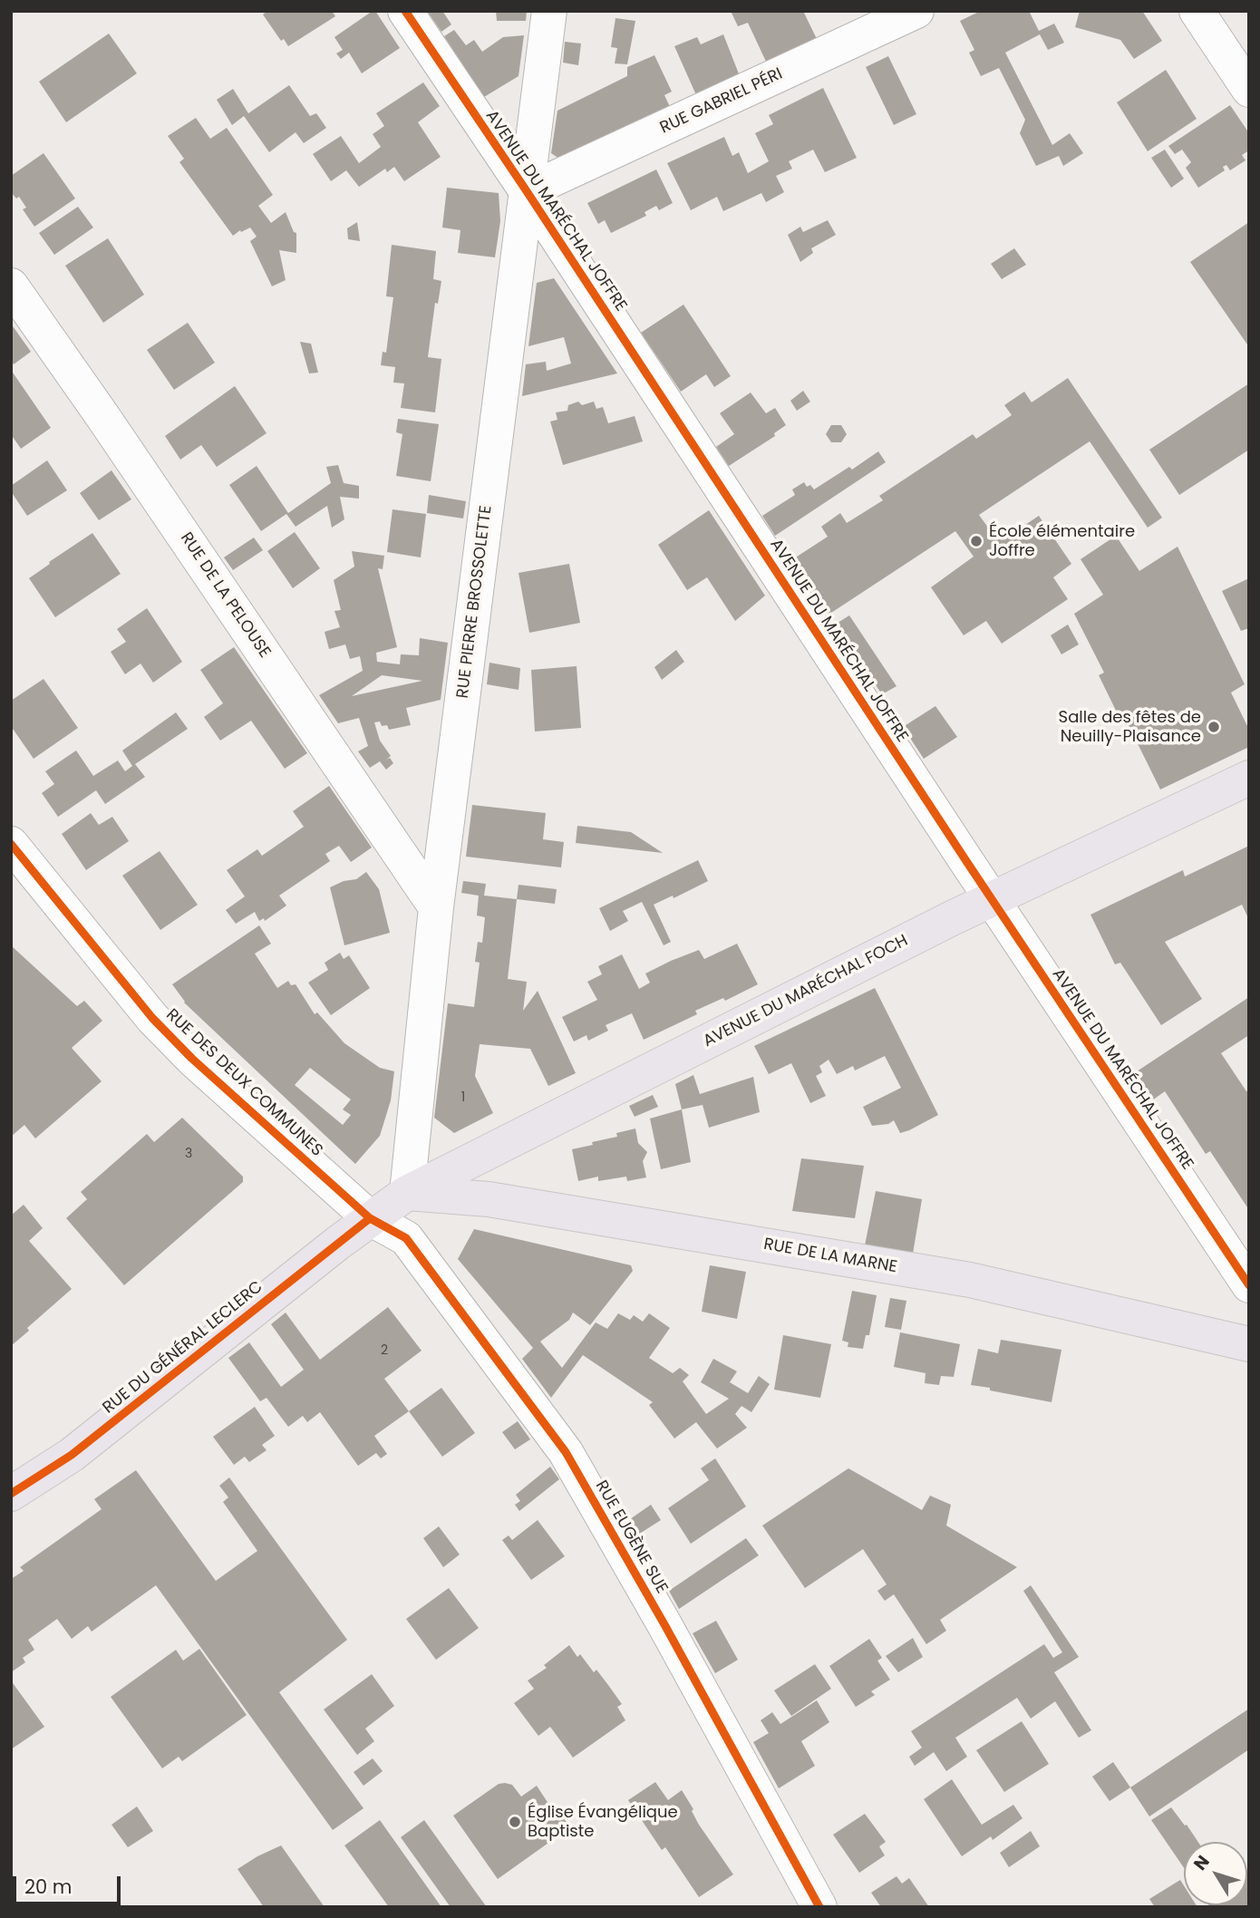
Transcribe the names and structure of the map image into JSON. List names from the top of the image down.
{
  "streets": {
    "main road": ["AVENUE DU MARÉCHAL FOCH", "RUE DE LA MARNE", "RUE DU GÉNÉRAL LECLERC"],
    "street": [
      "RUE GABRIEL PÉRI",
      "AVENUE DU MARÉCHAL JOFFRE",
      "RUE DE LA PELOUSE",
      "RUE PIERRE BROSSOLETTE",
      "RUE DES DEUX COMMUNES",
      "RUE EUGÈNE SUE"
    ]
  },
  "crossings": [
    ["RUE GABRIEL PÉRI", "AVENUE DU MARÉCHAL JOFFRE"],
    ["RUE GABRIEL PÉRI", "RUE PIERRE BROSSOLETTE"],
    ["AVENUE DU MARÉCHAL JOFFRE", "RUE PIERRE BROSSOLETTE"],
    ["AVENUE DU MARÉCHAL JOFFRE", "AVENUE DU MARÉCHAL FOCH"],
    ["RUE DE LA PELOUSE", "RUE PIERRE BROSSOLETTE"],
    ["RUE PIERRE BROSSOLETTE", "AVENUE DU MARÉCHAL FOCH"],
    ["RUE PIERRE BROSSOLETTE", "RUE DE LA MARNE"],
    ["AVENUE DU MARÉCHAL FOCH", "RUE DES DEUX COMMUNES"],
    ["AVENUE DU MARÉCHAL FOCH", "RUE DE LA MARNE"],
    ["AVENUE DU MARÉCHAL FOCH", "RUE DU GÉNÉRAL LECLERC"],
    ["AVENUE DU MARÉCHAL FOCH", "RUE EUGÈNE SUE"],
    ["RUE DES DEUX COMMUNES", "RUE DU GÉNÉRAL LECLERC"],
    ["RUE DES DEUX COMMUNES", "RUE EUGÈNE SUE"],
    ["RUE DU GÉNÉRAL LECLERC", "RUE EUGÈNE SUE"]
  ],
  "places": ["École élémentaire Joffre", "Salle des fêtes de Neuilly-Plaisance", "Église Évangélique Baptiste"],
  "house_numbers": ["1", "3", "2"],
  "scale_bar": "20 m",
  "north": "top left"
}
